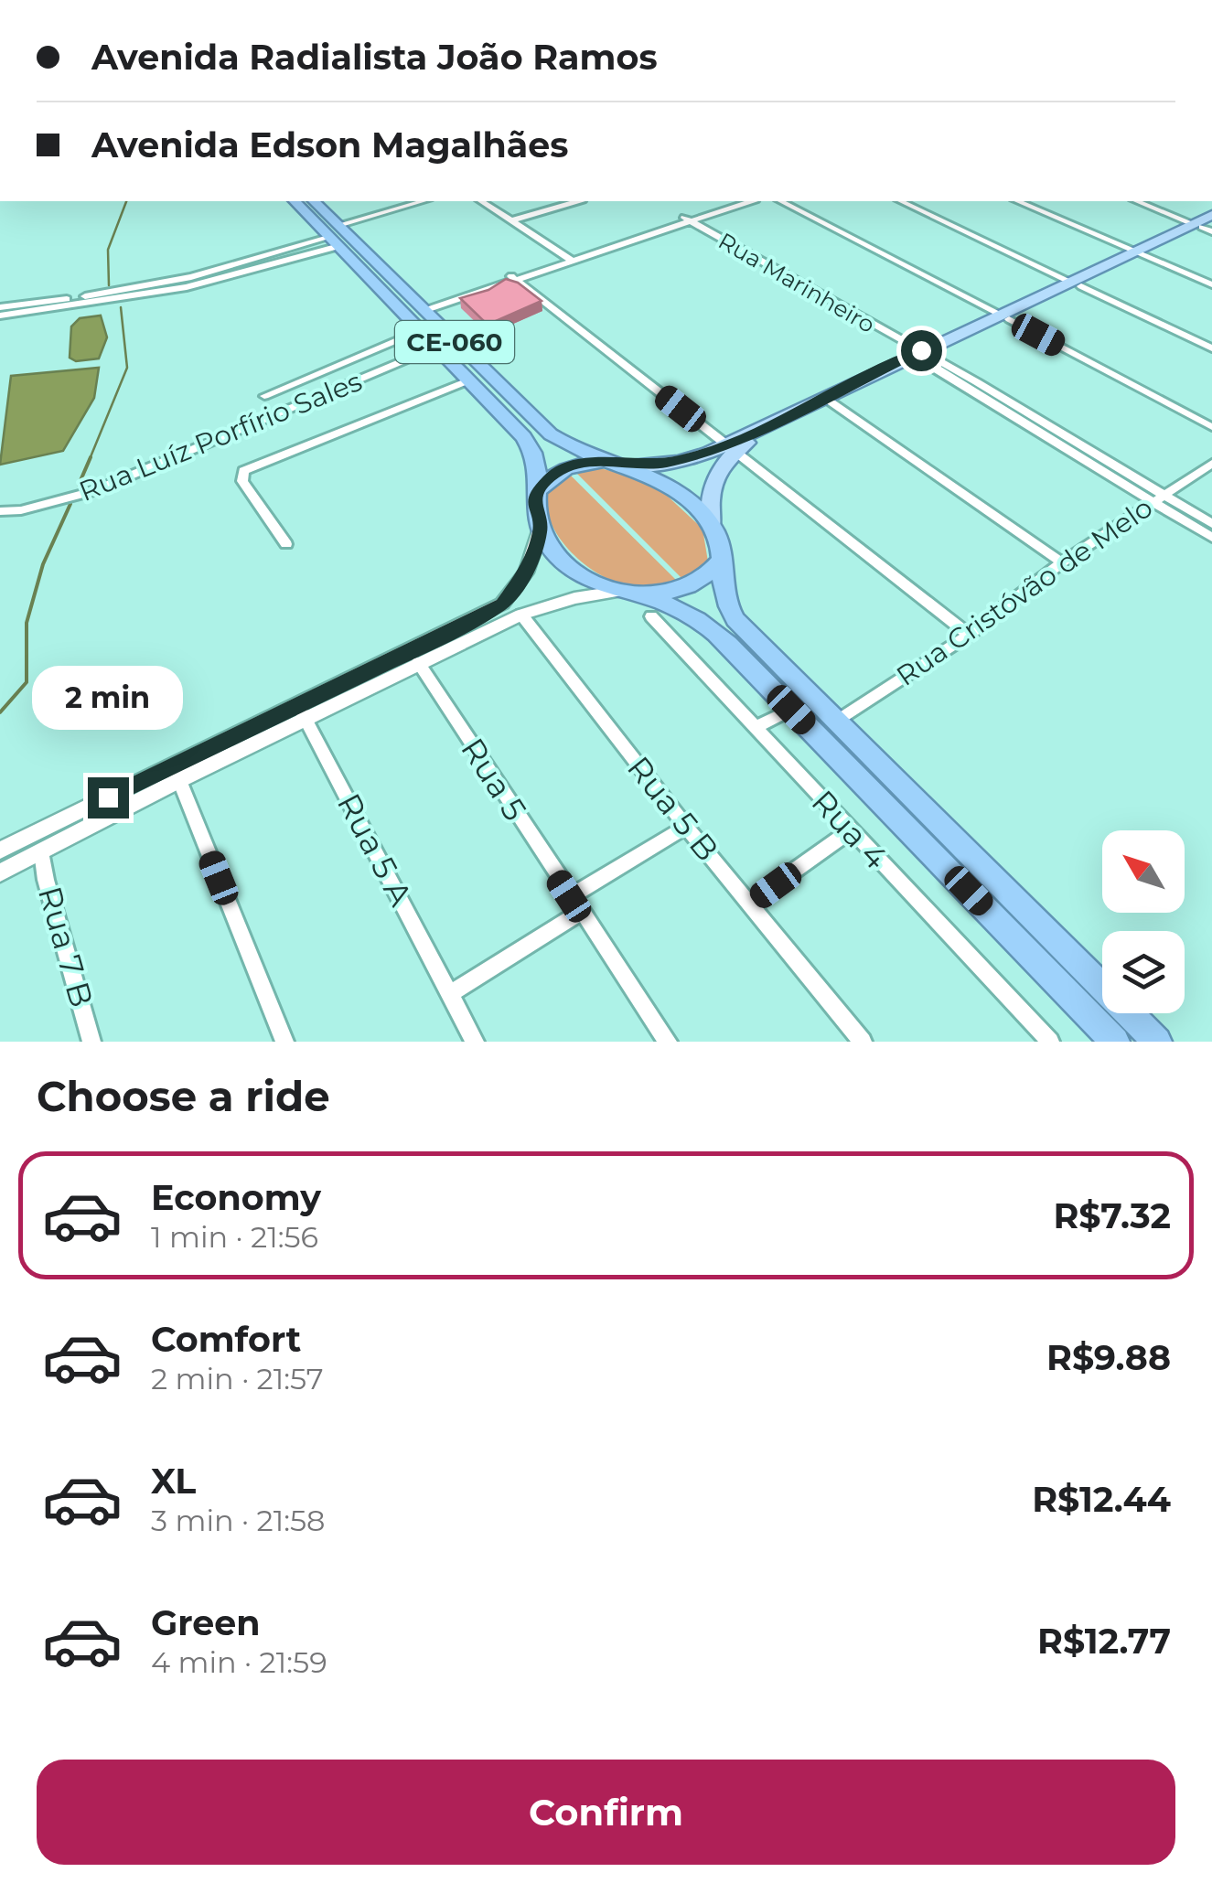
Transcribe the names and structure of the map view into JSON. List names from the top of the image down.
{
  "streets": {
    "highway": ["CE-060"],
    "street": [
      "Rua Marinheiro",
      "Rua Luíz Porfírio Sales",
      "Rua Cristóvão de Melo",
      "Rua 5",
      "Rua 5 B",
      "Rua 4",
      "Rua 5 A",
      "Rua 7 B"
    ]
  },
  "crossings": [
    ["Rua Marinheiro", "Rua Cristóvão de Melo"],
    ["CE-060", "Rua Luíz Porfírio Sales"]
  ],
  "north": "top left",
  "page": {
    "banner": ["Avenida Radialista João Ramos", "Avenida Edson Magalhães"],
    "bubble": "2 min",
    "heading": "Choose a ride",
    "list": [
      {
        "name": "Economy",
        "note": "1 min · 21:56",
        "value": "R$7.32"
      },
      {
        "name": "Comfort",
        "note": "2 min · 21:57",
        "value": "R$9.88"
      },
      {
        "name": "XL",
        "note": "3 min · 21:58",
        "value": "R$12.44"
      },
      {
        "name": "Green",
        "note": "4 min · 21:59",
        "value": "R$12.77"
      }
    ],
    "buttons": "Confirm"
  }
}
